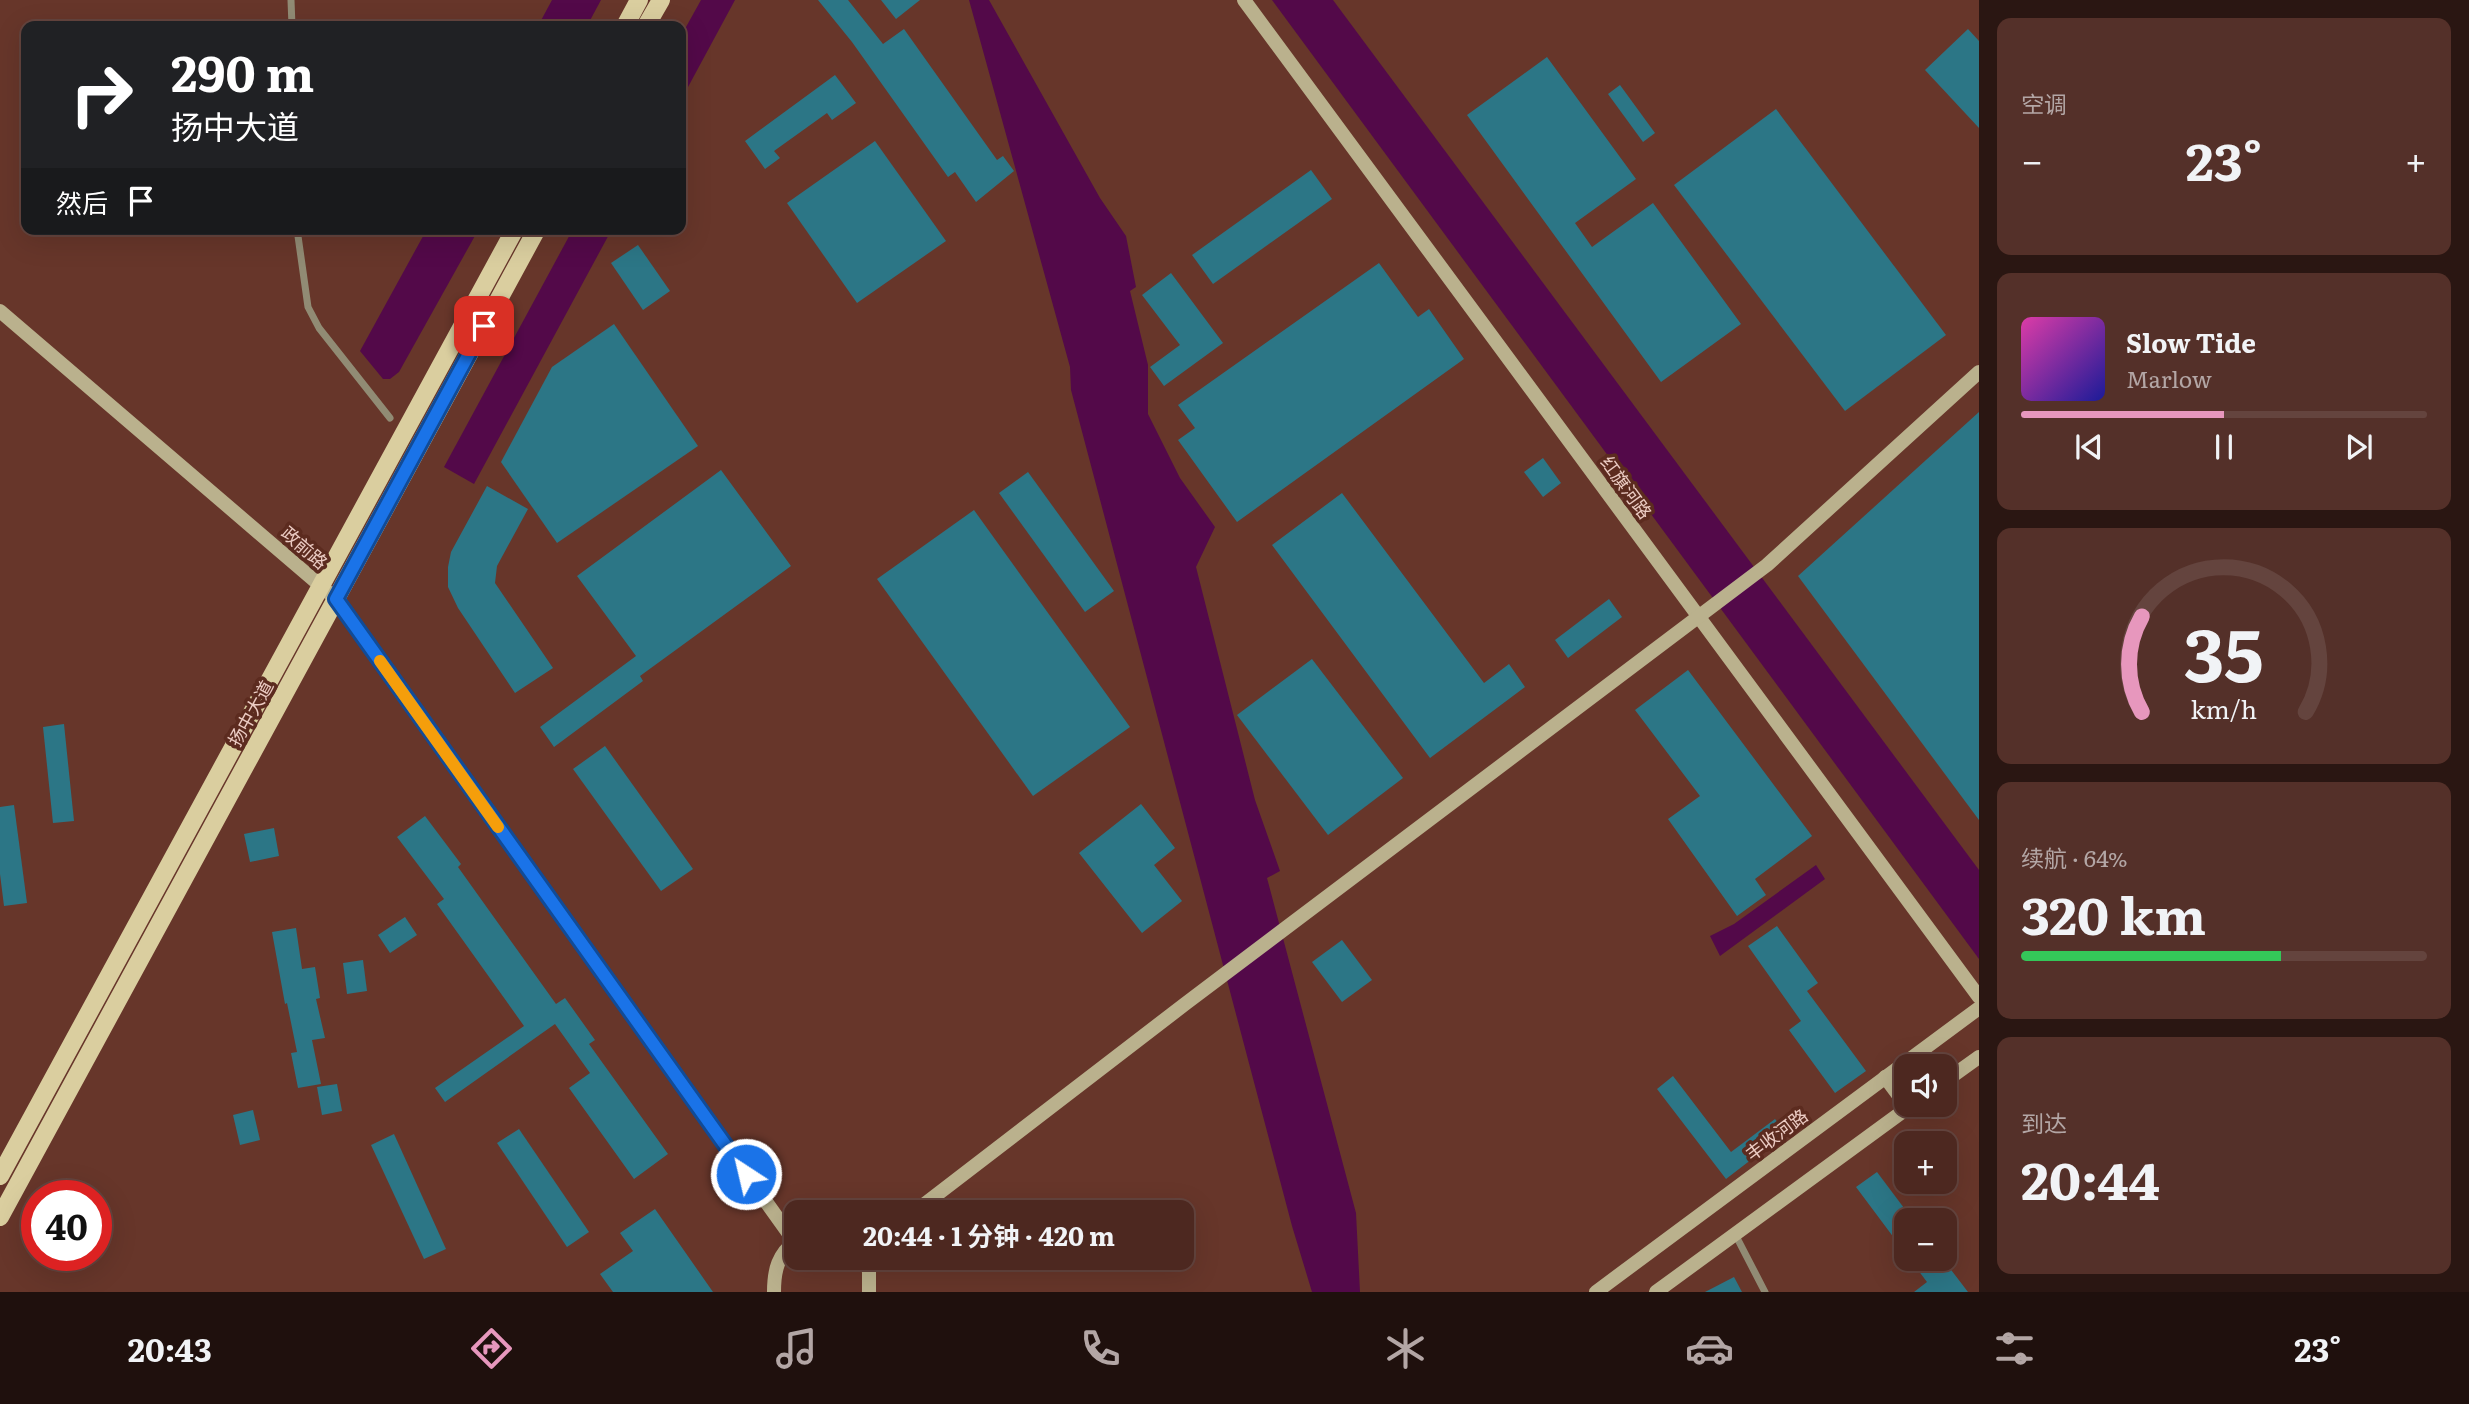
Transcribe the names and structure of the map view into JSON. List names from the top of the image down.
{
  "streets": {
    "main road": ["扬中大道"],
    "street": ["红旗河路", "政前路", "丰收河路"]
  },
  "crossings": [
    ["政前路", "扬中大道"]
  ],
  "page": {
    "tile": [
      "空调",
      ["续航 · 64%", "320 km"],
      ["到达", "20:44"]
    ],
    "turn": ["290 m", "扬中大道"],
    "heat": ["−", "23°", "+"],
    "then": "然后",
    "song": ["Slow Tide", "Marlow"],
    "map_buttons": ["+", "−"],
    "limit": "40",
    "trip": "20:44 · 1 分钟 · 420 m",
    "tabs": ["20:43", "23°"],
    "gauge": ["35", "km/h"]
  }
}
